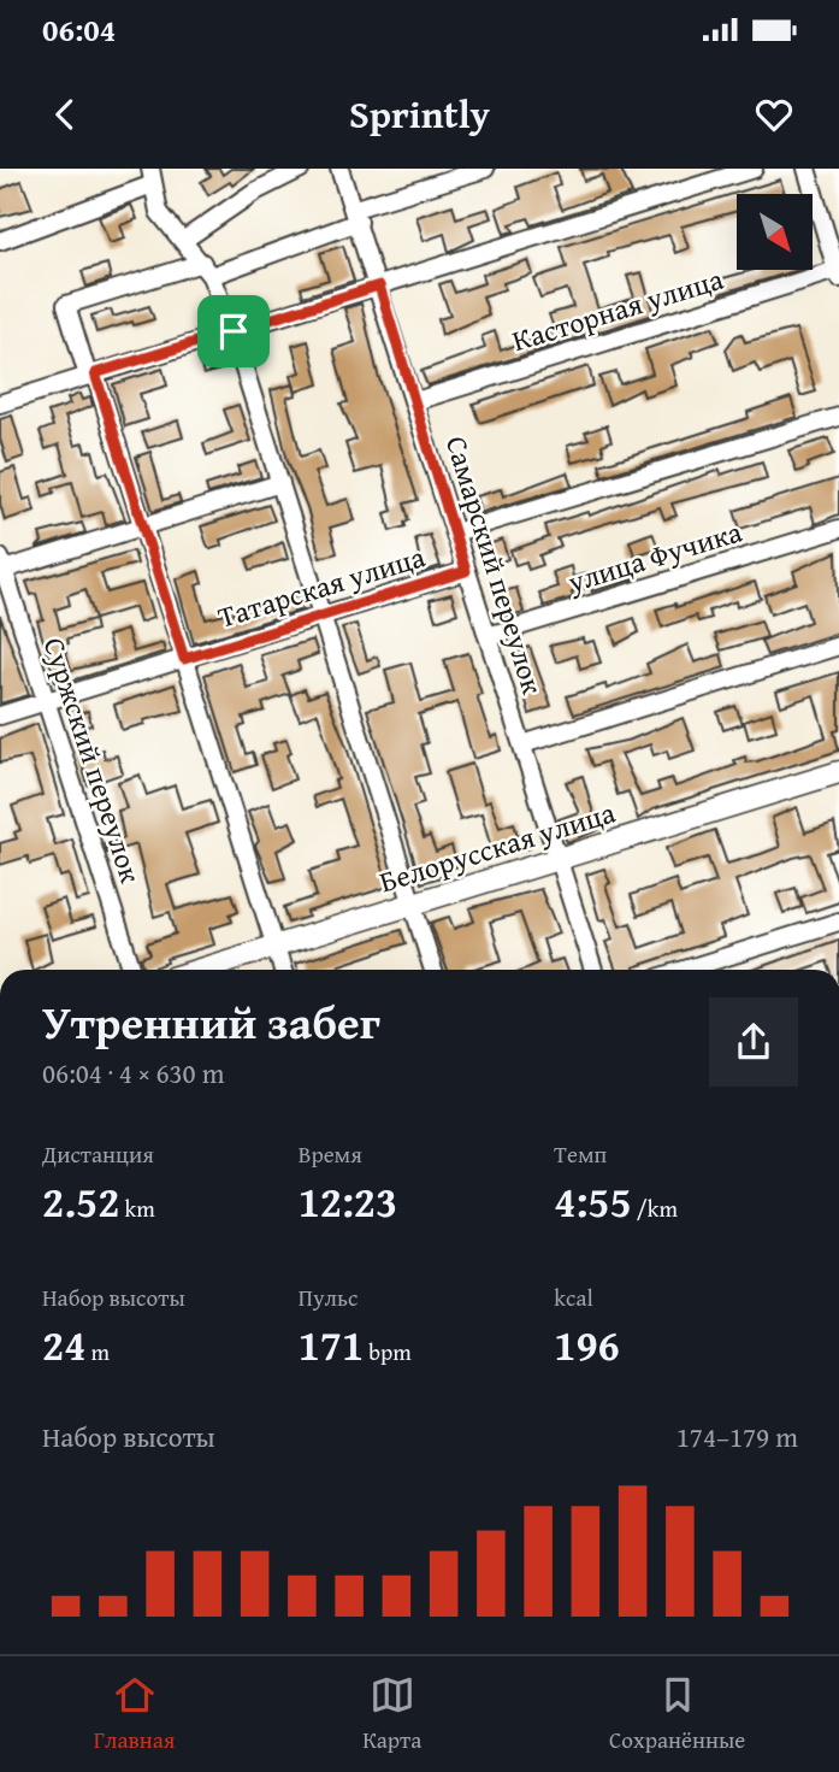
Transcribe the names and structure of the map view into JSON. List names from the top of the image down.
{
  "streets": {
    "main road": ["Белорусская улица"],
    "street": [
      "Касторная улица",
      "улица Фучика",
      "Самарский переулок",
      "Татарская улица",
      "Суржский переулок"
    ]
  },
  "crossings": [
    ["Касторная улица", "Самарский переулок"],
    ["улица Фучика", "Самарский переулок"],
    ["Самарский переулок", "Татарская улица"],
    ["Самарский переулок", "Белорусская улица"],
    ["Татарская улица", "Суржский переулок"]
  ],
  "north": "bottom right",
  "page": {
    "status": "06:04",
    "header": "Sprintly",
    "heading": ["Утренний забег", "06:04 · 4 × 630 m"],
    "stats": [
      ["Дистанция", "2.52 km"],
      ["Время", "12:23"],
      ["Темп", "4:55 /km"],
      ["Набор высоты", "24 m"],
      ["Пульс", "171 bpm"],
      ["kcal", "196"]
    ],
    "chart": ["Набор высоты", "174–179 m"],
    "tabs": ["Главная", "Карта", "Сохранённые"]
  }
}
